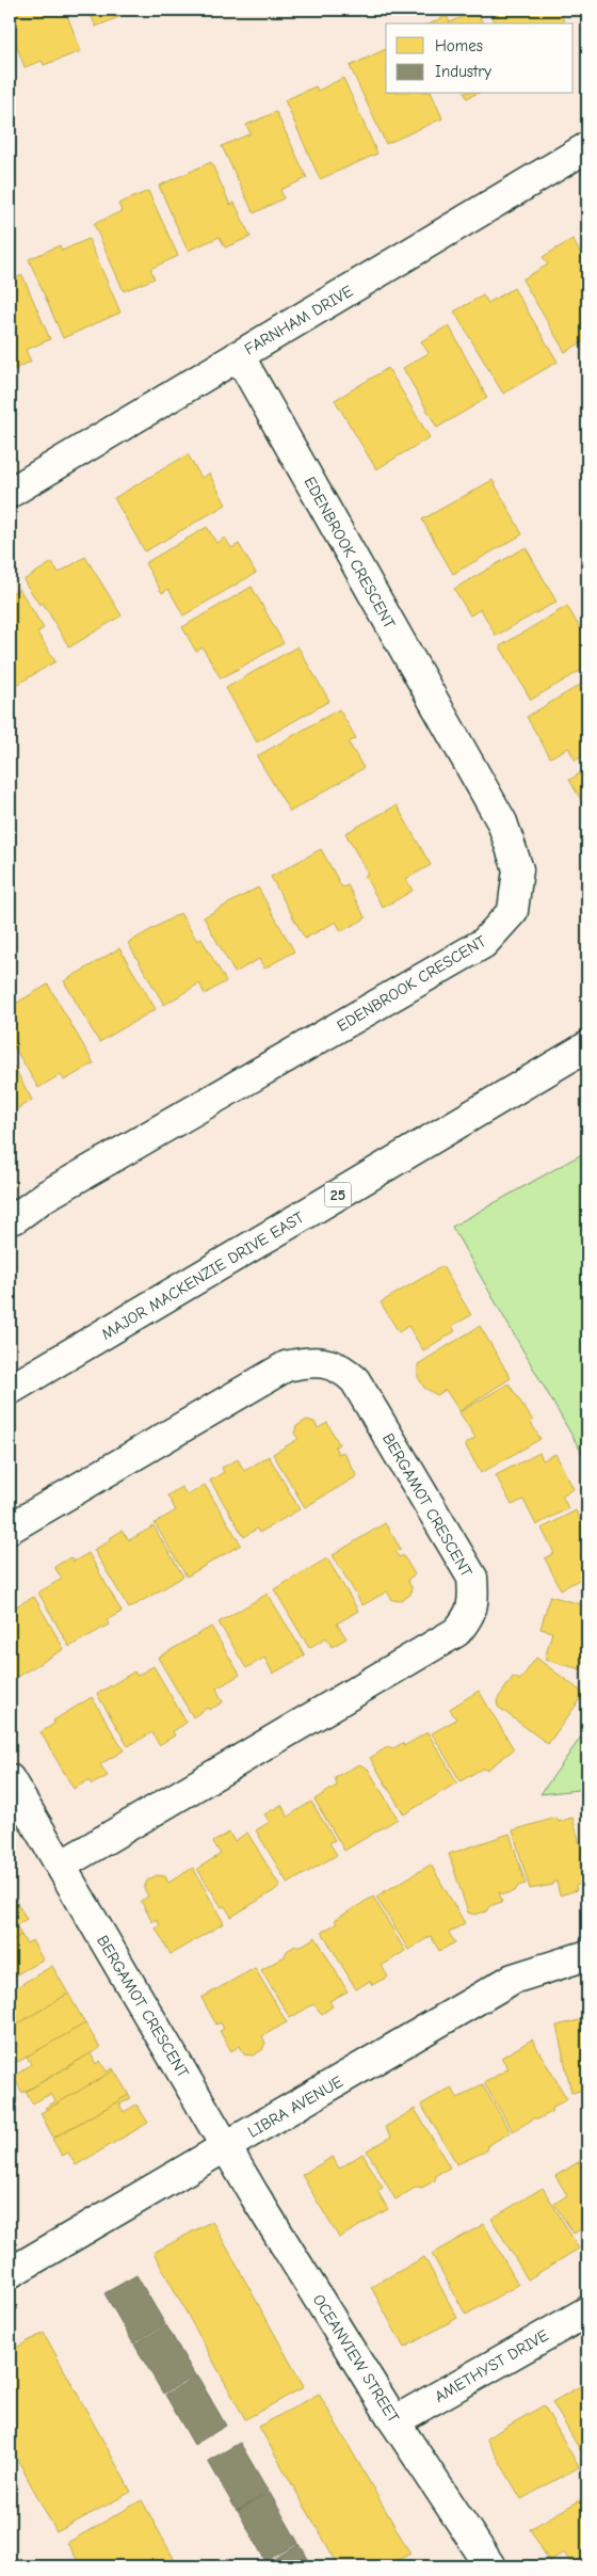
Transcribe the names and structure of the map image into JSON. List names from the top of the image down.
{
  "streets": {
    "street": [
      "FARNHAM DRIVE",
      "EDENBROOK CRESCENT",
      "25",
      "MAJOR MACKENZIE DRIVE EAST",
      "BERGAMOT CRESCENT",
      "LIBRA AVENUE",
      "OCEANVIEW STREET",
      "AMETHYST DRIVE"
    ]
  },
  "crossings": [
    ["FARNHAM DRIVE", "EDENBROOK CRESCENT"],
    ["BERGAMOT CRESCENT", "LIBRA AVENUE"],
    ["BERGAMOT CRESCENT", "OCEANVIEW STREET"],
    ["LIBRA AVENUE", "OCEANVIEW STREET"],
    ["OCEANVIEW STREET", "AMETHYST DRIVE"]
  ],
  "legend": ["Homes", "Industry"]
}
